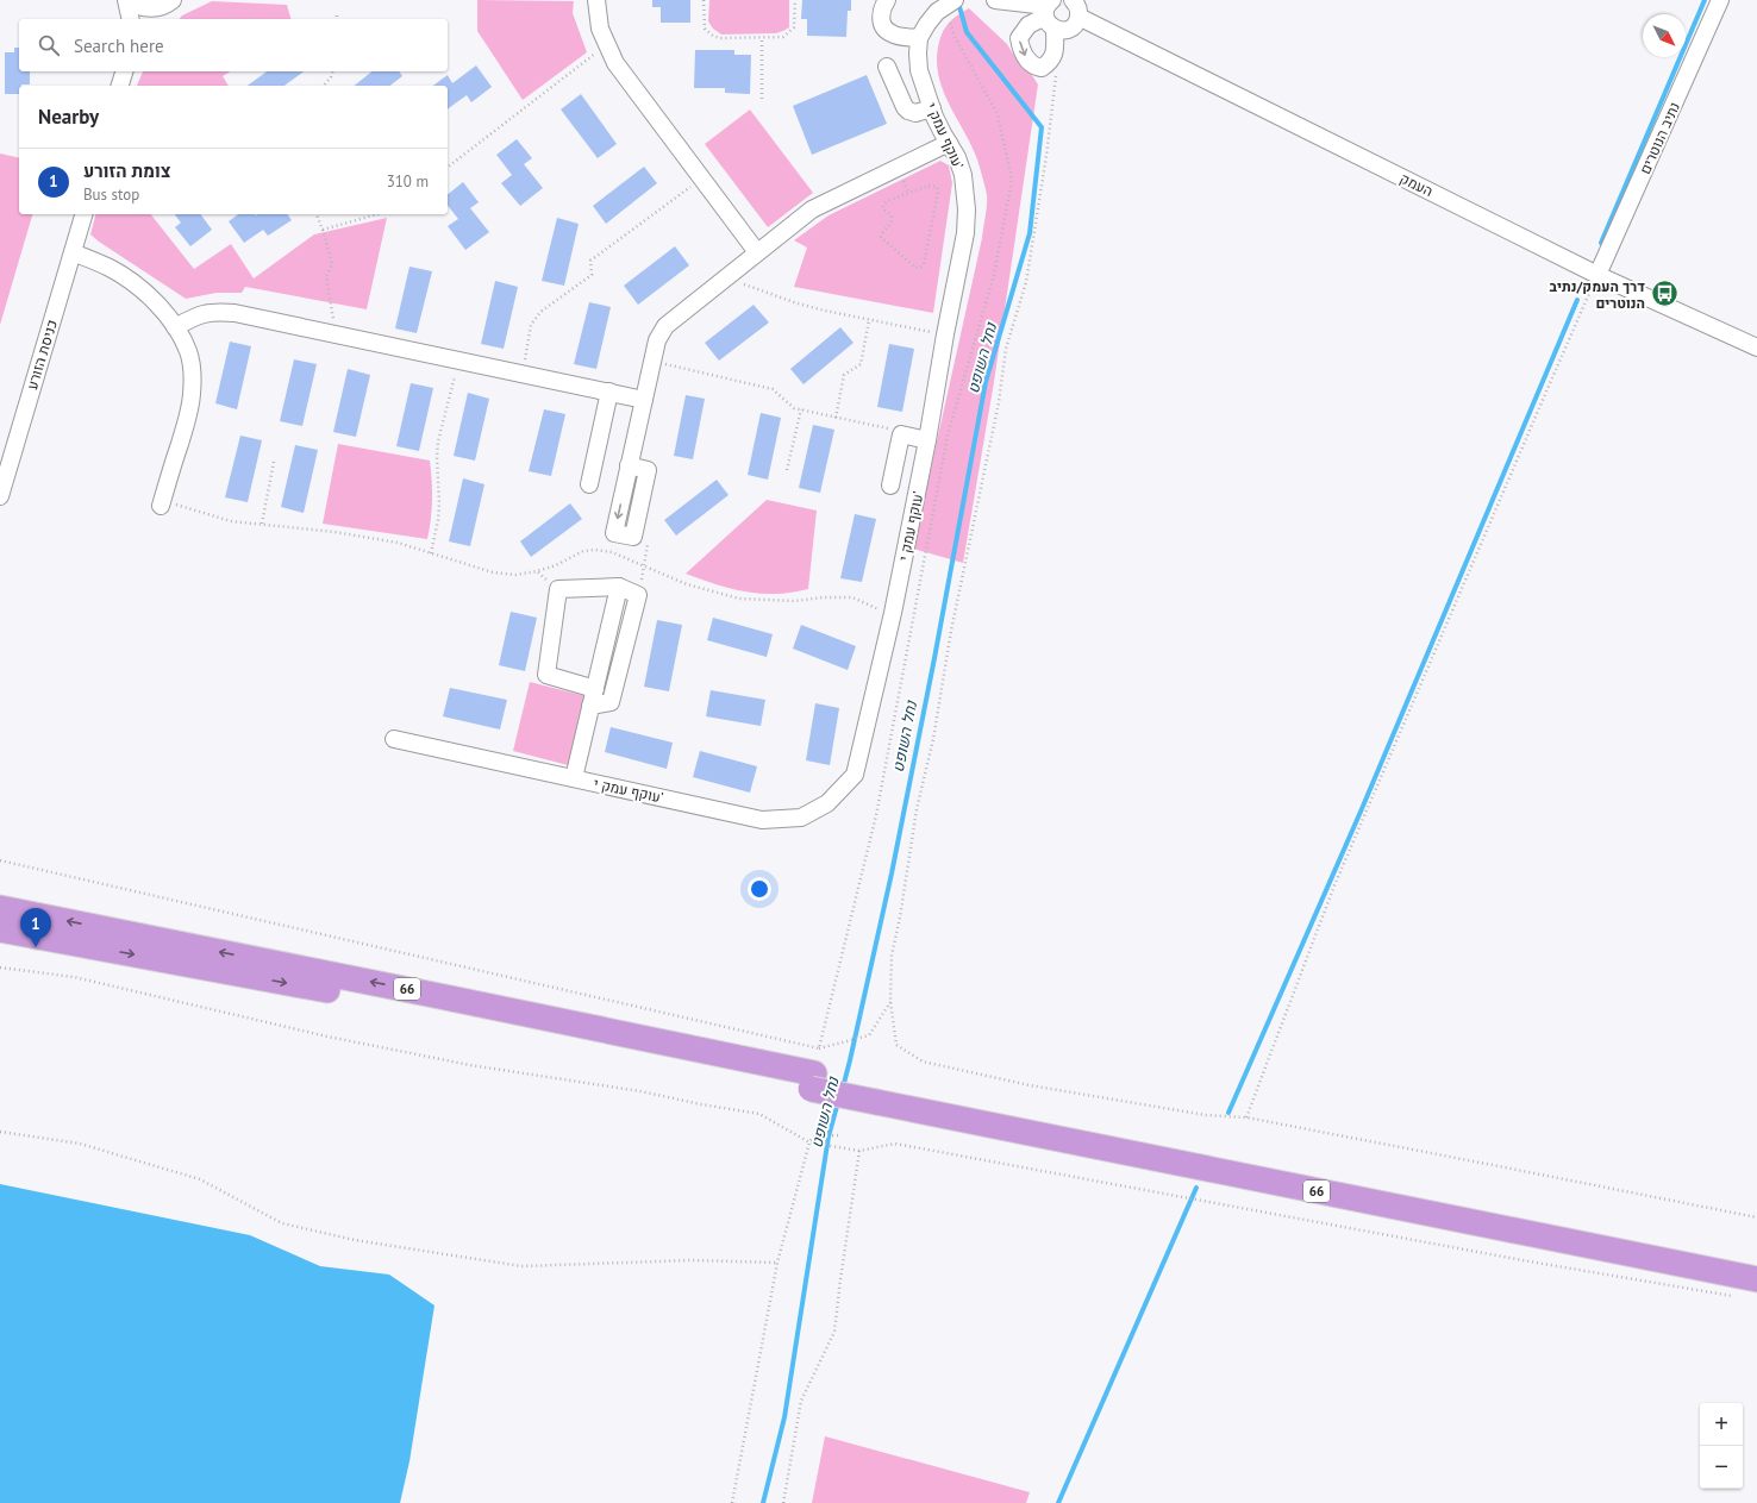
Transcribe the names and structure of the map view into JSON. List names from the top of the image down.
{
  "streets": {
    "highway": ["66"],
    "street": [
      "עוקף עמק י’",
      "נתיב הנוטרים",
      "העמק",
      "כניסת הזורע"
    ]
  },
  "crossings": [
    ["נתיב הנוטרים", "העמק"]
  ],
  "water": ["נחל השופט"],
  "places": {
    "bus stop": ["דרך העמק/נתיב הנוטרים"]
  },
  "north": "bottom right",
  "page": {
    "search": "Search here",
    "heading": "Nearby",
    "list": [
      {
        "mark": "1",
        "name": "צומת הזורע",
        "note": "Bus stop",
        "value": "310 m"
      }
    ],
    "pins": "1",
    "map_buttons": ["+", "−"]
  }
}
